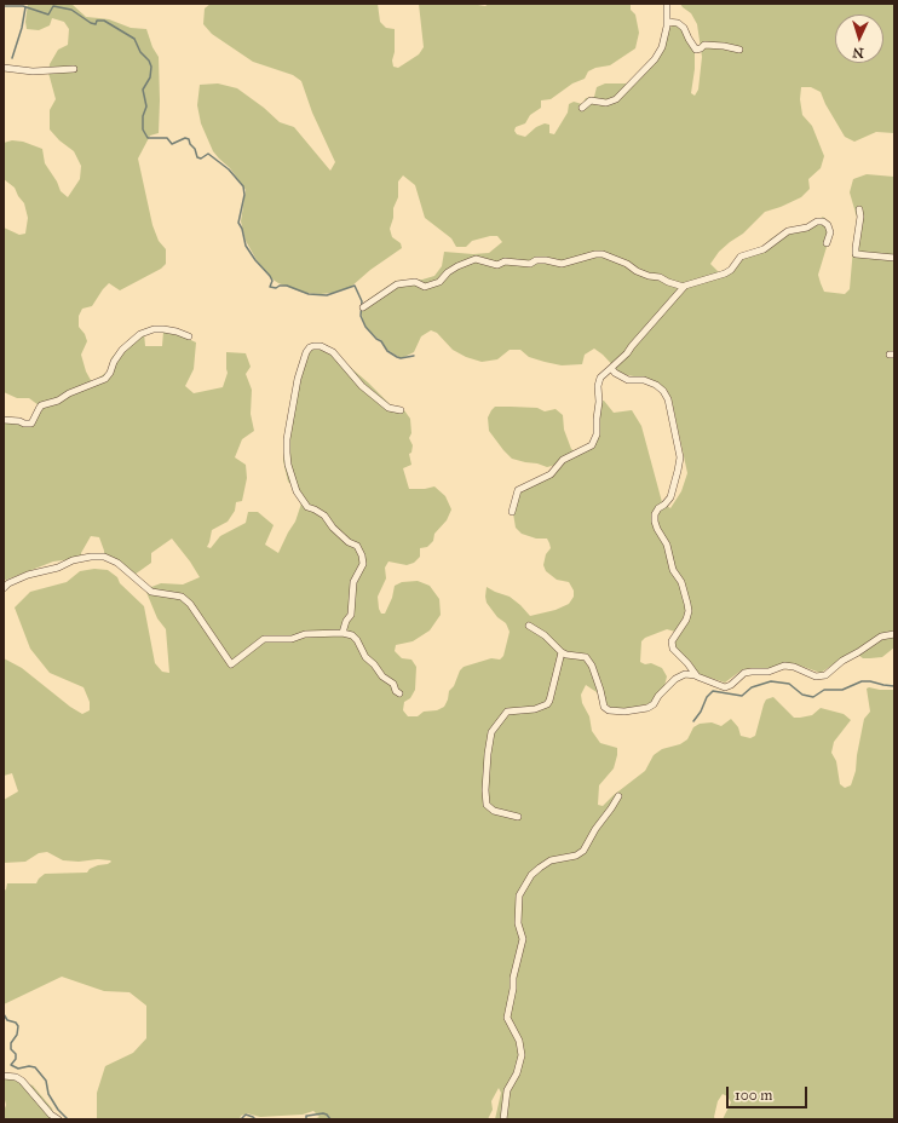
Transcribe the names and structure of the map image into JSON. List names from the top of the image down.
{
  "scale_bar": "100 m",
  "north": "bottom"
}
